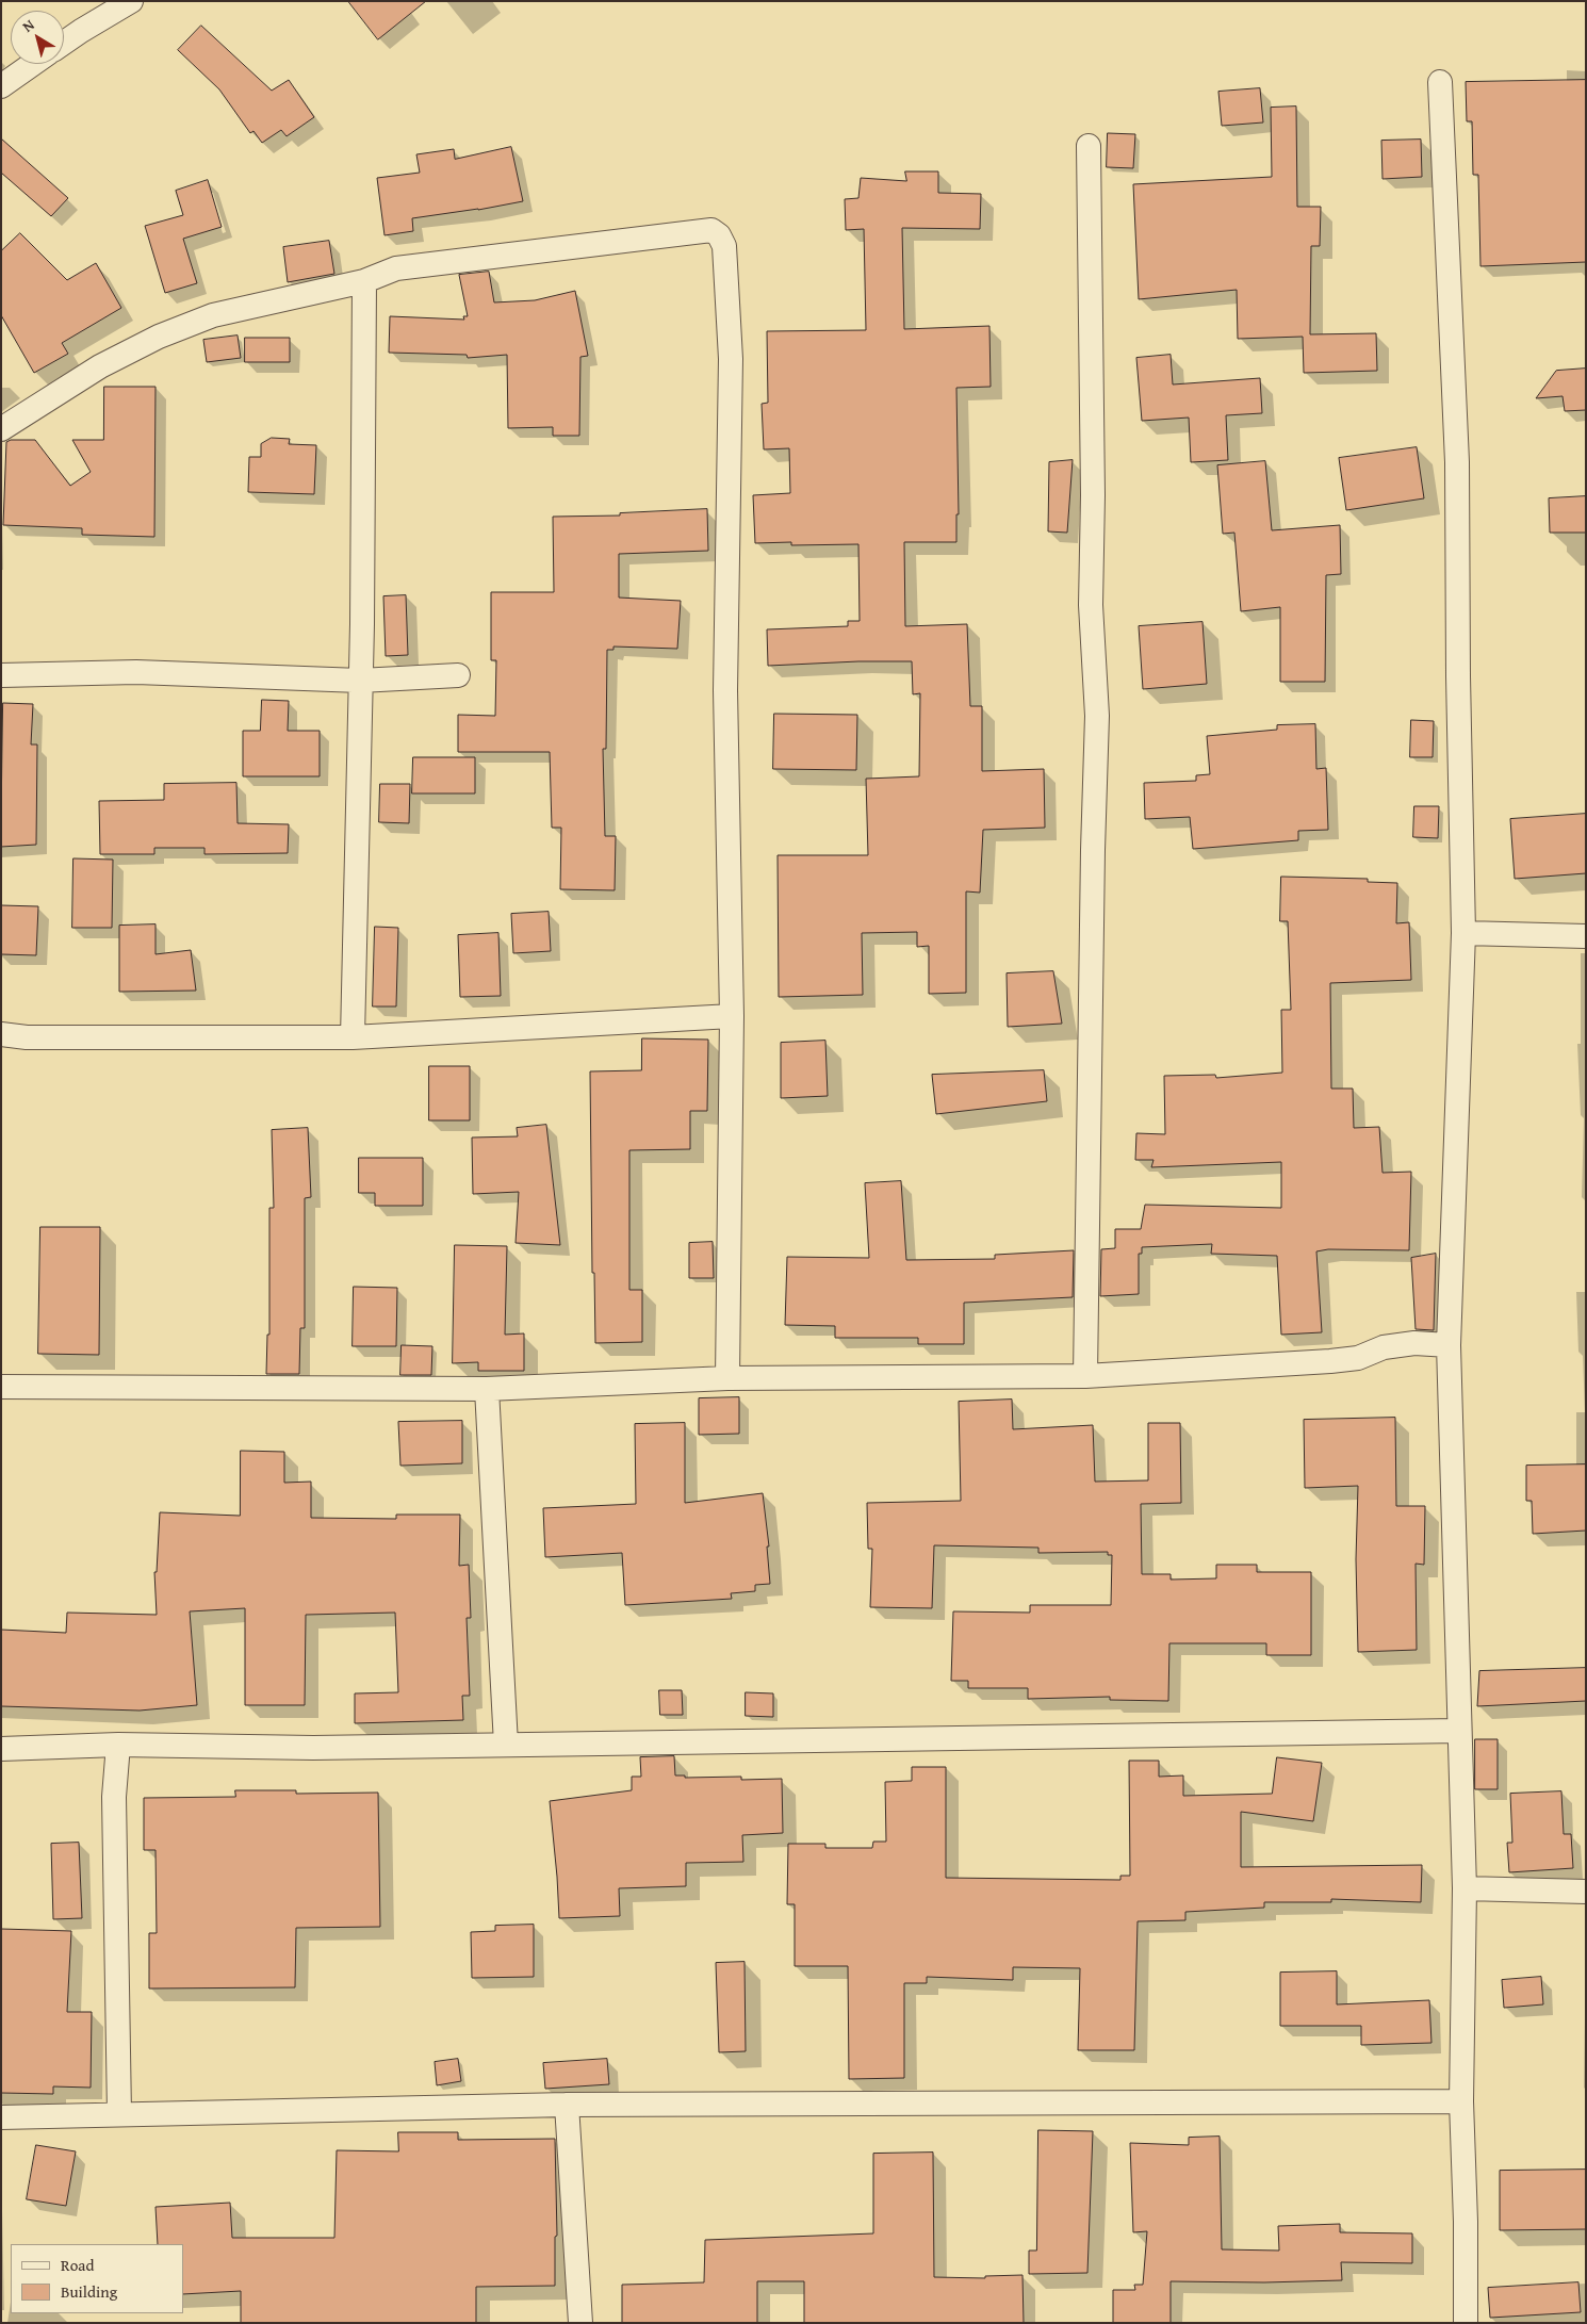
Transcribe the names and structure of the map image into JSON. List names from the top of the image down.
{
  "legend": ["Road", "Building"],
  "north": "top left"
}
